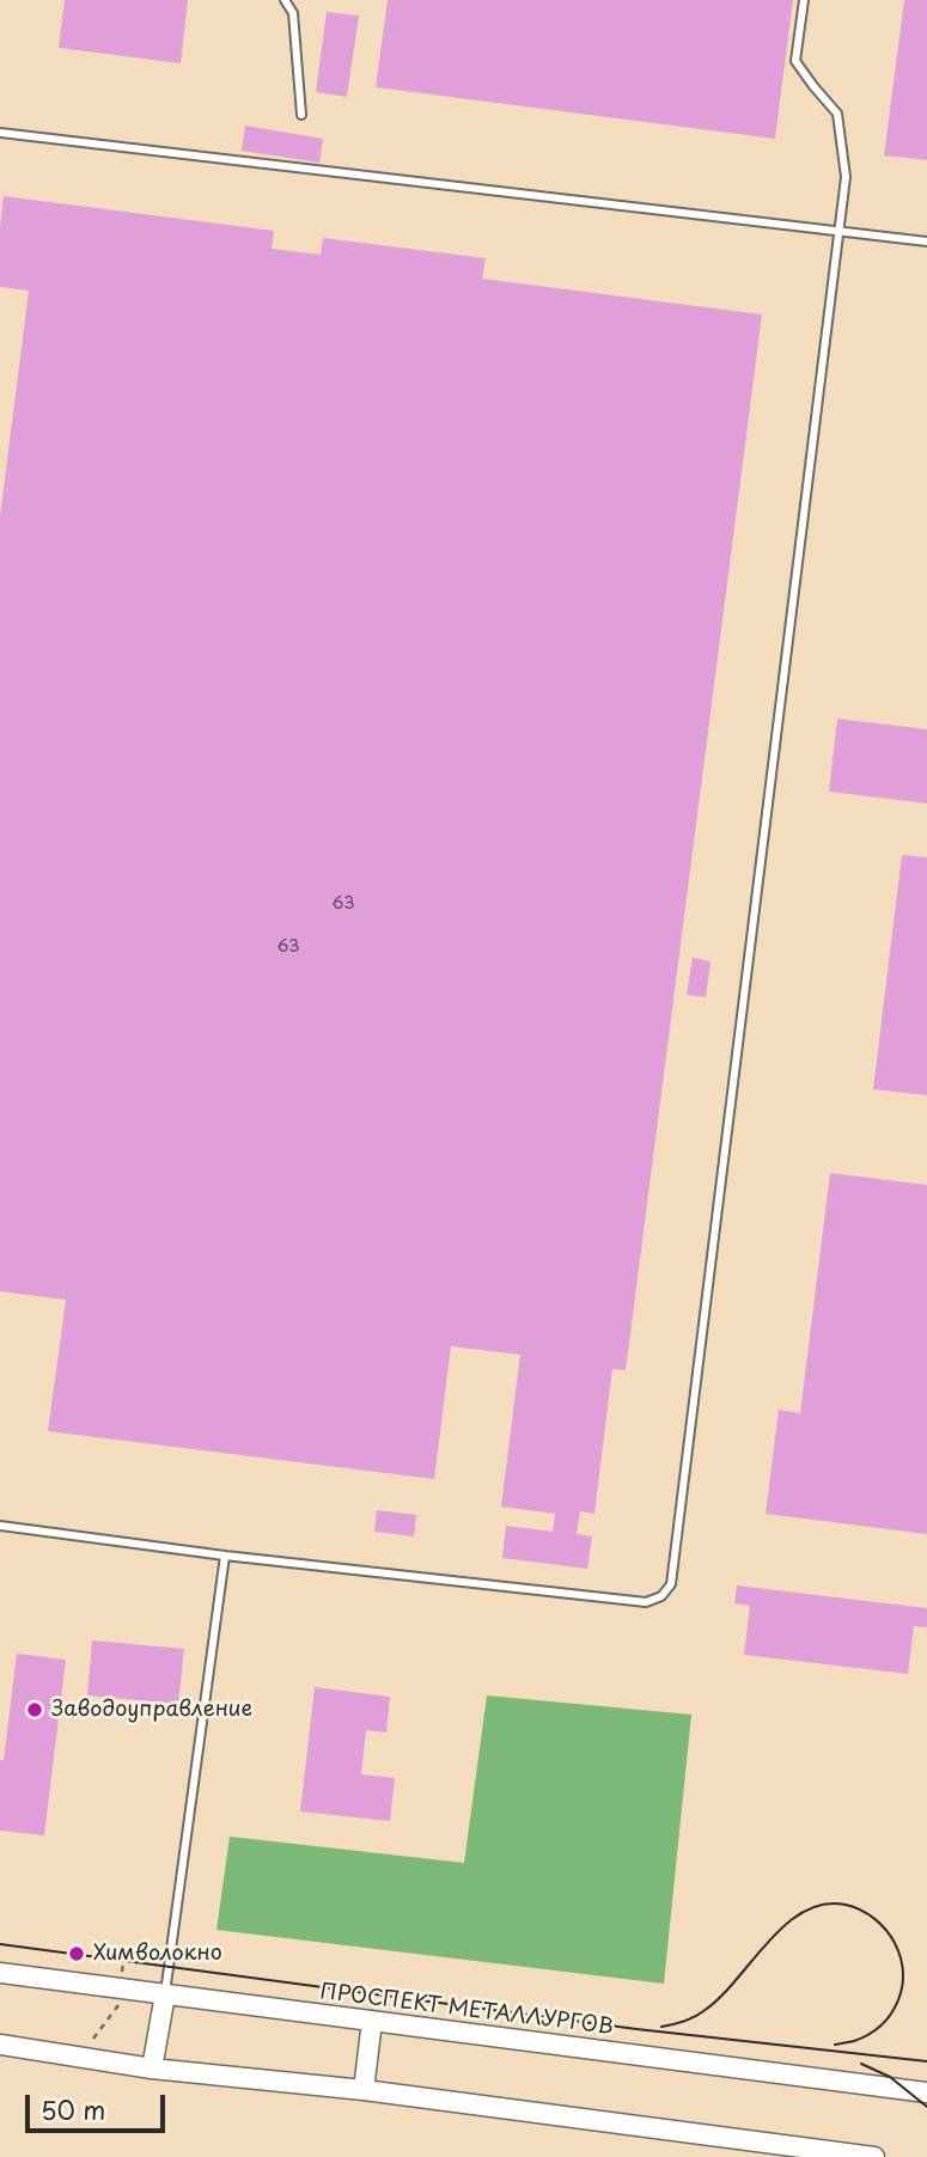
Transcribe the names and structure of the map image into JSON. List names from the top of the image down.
{
  "streets": {
    "street": ["ПРОСПЕКТ МЕТАЛЛУРГОВ"]
  },
  "places": ["Заводоуправление", "Химволокно"],
  "house_numbers": ["63", "63"],
  "scale_bar": "50 m"
}
